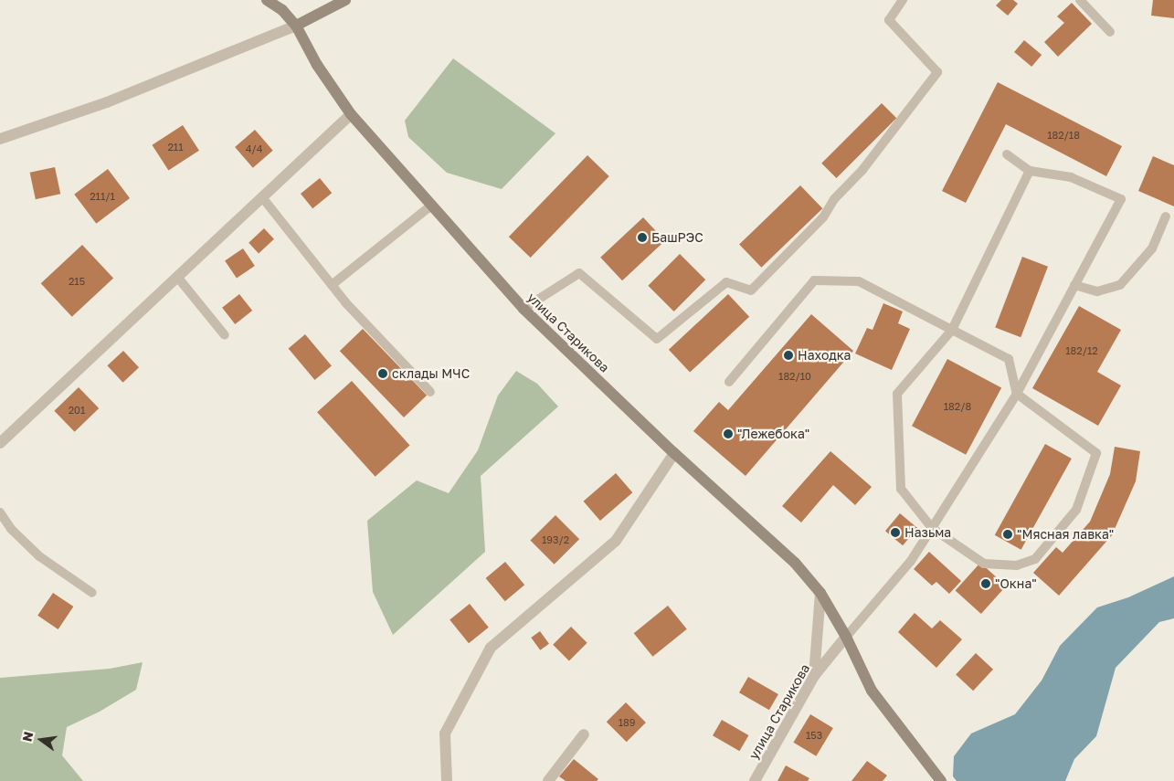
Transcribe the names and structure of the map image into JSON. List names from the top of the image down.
{
  "streets": {
    "street": ["улица Старикова"]
  },
  "places": [
    "БашРЭС",
    "Находка",
    "склады МЧС",
    "\"Лежебока\"",
    "Назьма",
    "\"Мясная лавка\"",
    "\"Окна\""
  ],
  "house_numbers": [
    "182/18",
    "211",
    "4/4",
    "211/1",
    "215",
    "182/12",
    "182/10",
    "182/8",
    "201",
    "193/2",
    "189",
    "153"
  ],
  "north": "left"
}
